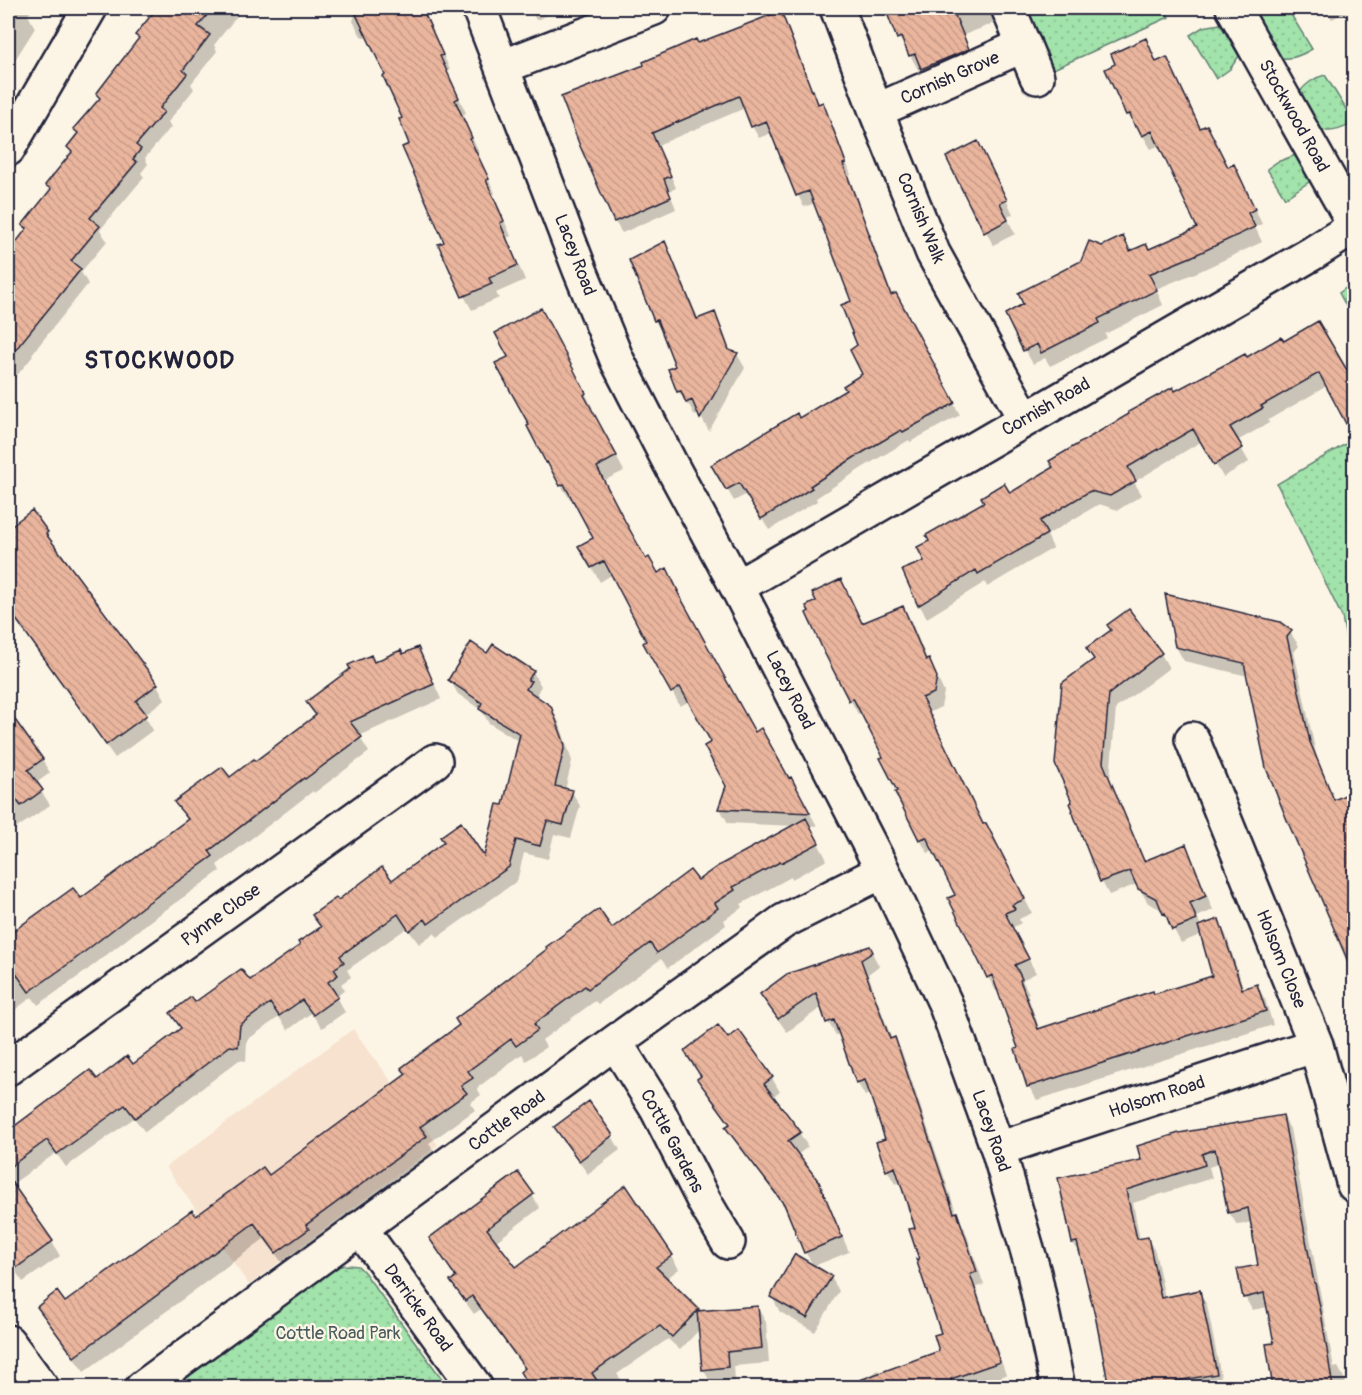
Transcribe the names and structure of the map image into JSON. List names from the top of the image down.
{
  "streets": {
    "street": [
      "Cornish Grove",
      "Stockwood Road",
      "Cornish Walk",
      "Lacey Road",
      "Cornish Road",
      "Pynne Close",
      "Holsom Close",
      "Holsom Road",
      "Cottle Road",
      "Cottle Gardens",
      "Derricke Road"
    ]
  },
  "crossings": [
    ["Cornish Grove", "Cornish Walk"],
    ["Stockwood Road", "Cornish Road"],
    ["Cornish Walk", "Cornish Road"],
    ["Lacey Road", "Cornish Road"],
    ["Lacey Road", "Holsom Road"],
    ["Lacey Road", "Cottle Road"],
    ["Holsom Close", "Holsom Road"],
    ["Cottle Road", "Cottle Gardens"],
    ["Cottle Road", "Derricke Road"]
  ],
  "districts": ["STOCKWOOD"],
  "parks": ["Cottle Road Park"]
}
